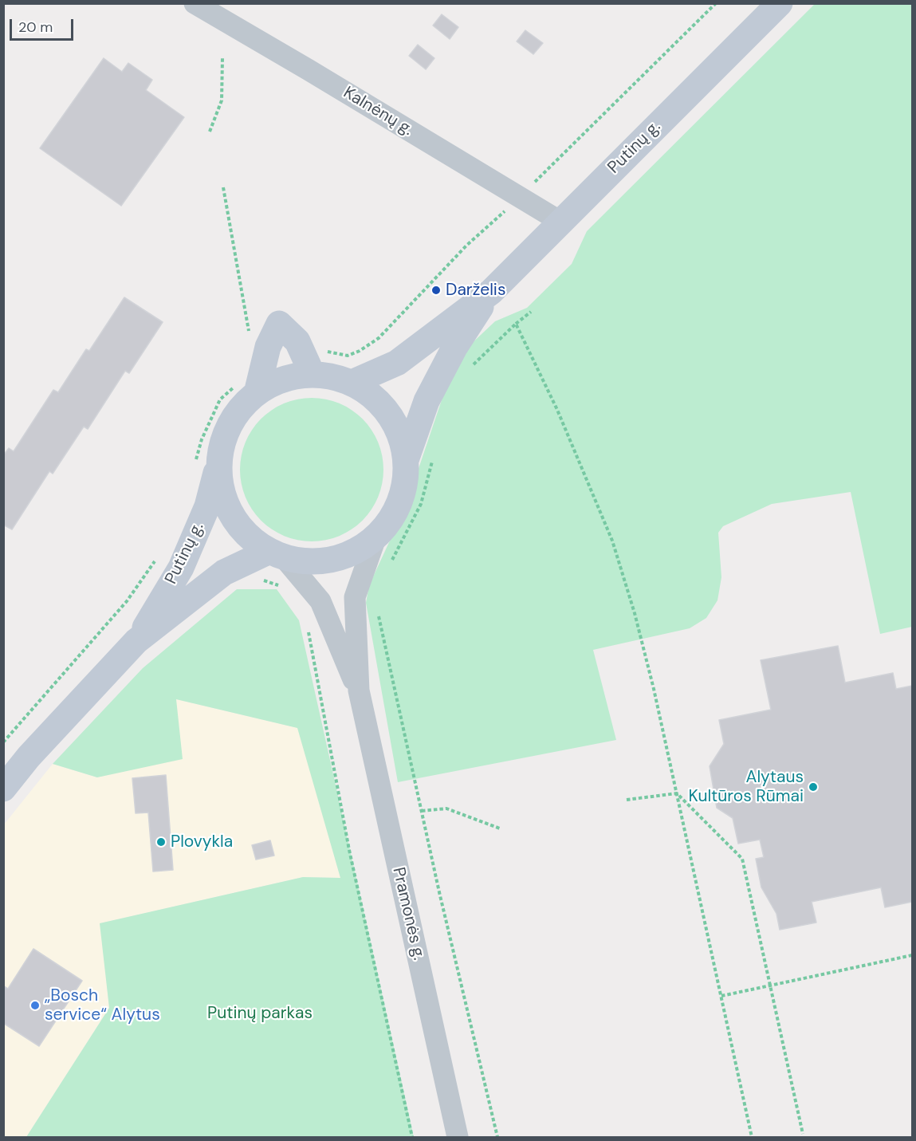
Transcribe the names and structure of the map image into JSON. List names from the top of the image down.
{
  "streets": {
    "main road": ["Putinų g."],
    "street": ["Kalnėnų g.", "Pramonės g."]
  },
  "crossings": [
    ["Kalnėnų g.", "Putinų g."]
  ],
  "parks": ["Putinų parkas"],
  "places": [
    "Darželis",
    "Alytaus Kultūros Rūmai",
    "Plovykla",
    "„Bosch service“ Alytus"
  ],
  "scale_bar": "20 m"
}
